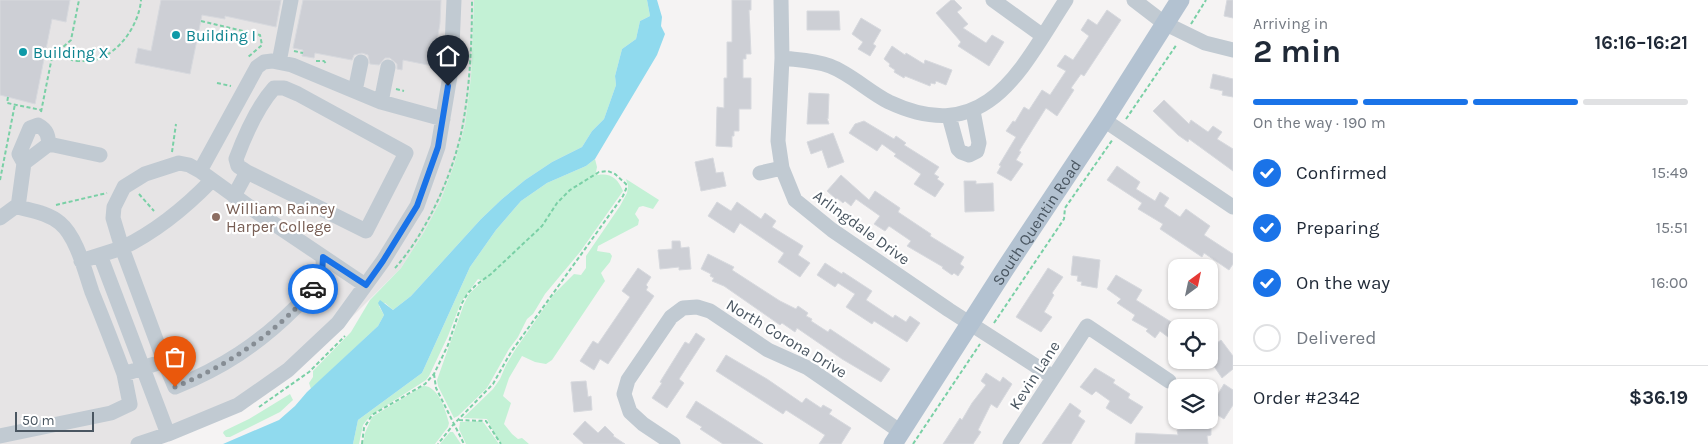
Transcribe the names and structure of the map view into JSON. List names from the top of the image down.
{
  "streets": {
    "main road": ["South Quentin Road"],
    "street": ["Arlingdale Drive", "North Corona Drive", "Kevin Lane"]
  },
  "crossings": [
    ["South Quentin Road", "Arlingdale Drive"],
    ["South Quentin Road", "North Corona Drive"],
    ["Arlingdale Drive", "Kevin Lane"]
  ],
  "places": ["Building I", "Building X", "William Rainey Harper College"],
  "scale_bar": "50 m",
  "north": "top right",
  "page": {
    "heading": ["2 min", "Arriving in", "16:16–16:21"],
    "panel": ["Order #2342", "$36.19"],
    "bar": "On the way · 190 m",
    "list": [
      ["Confirmed", "15:49"],
      ["Preparing", "15:51"],
      ["On the way", "16:00"],
      "Delivered"
    ],
    "scale": "50 m"
  }
}
